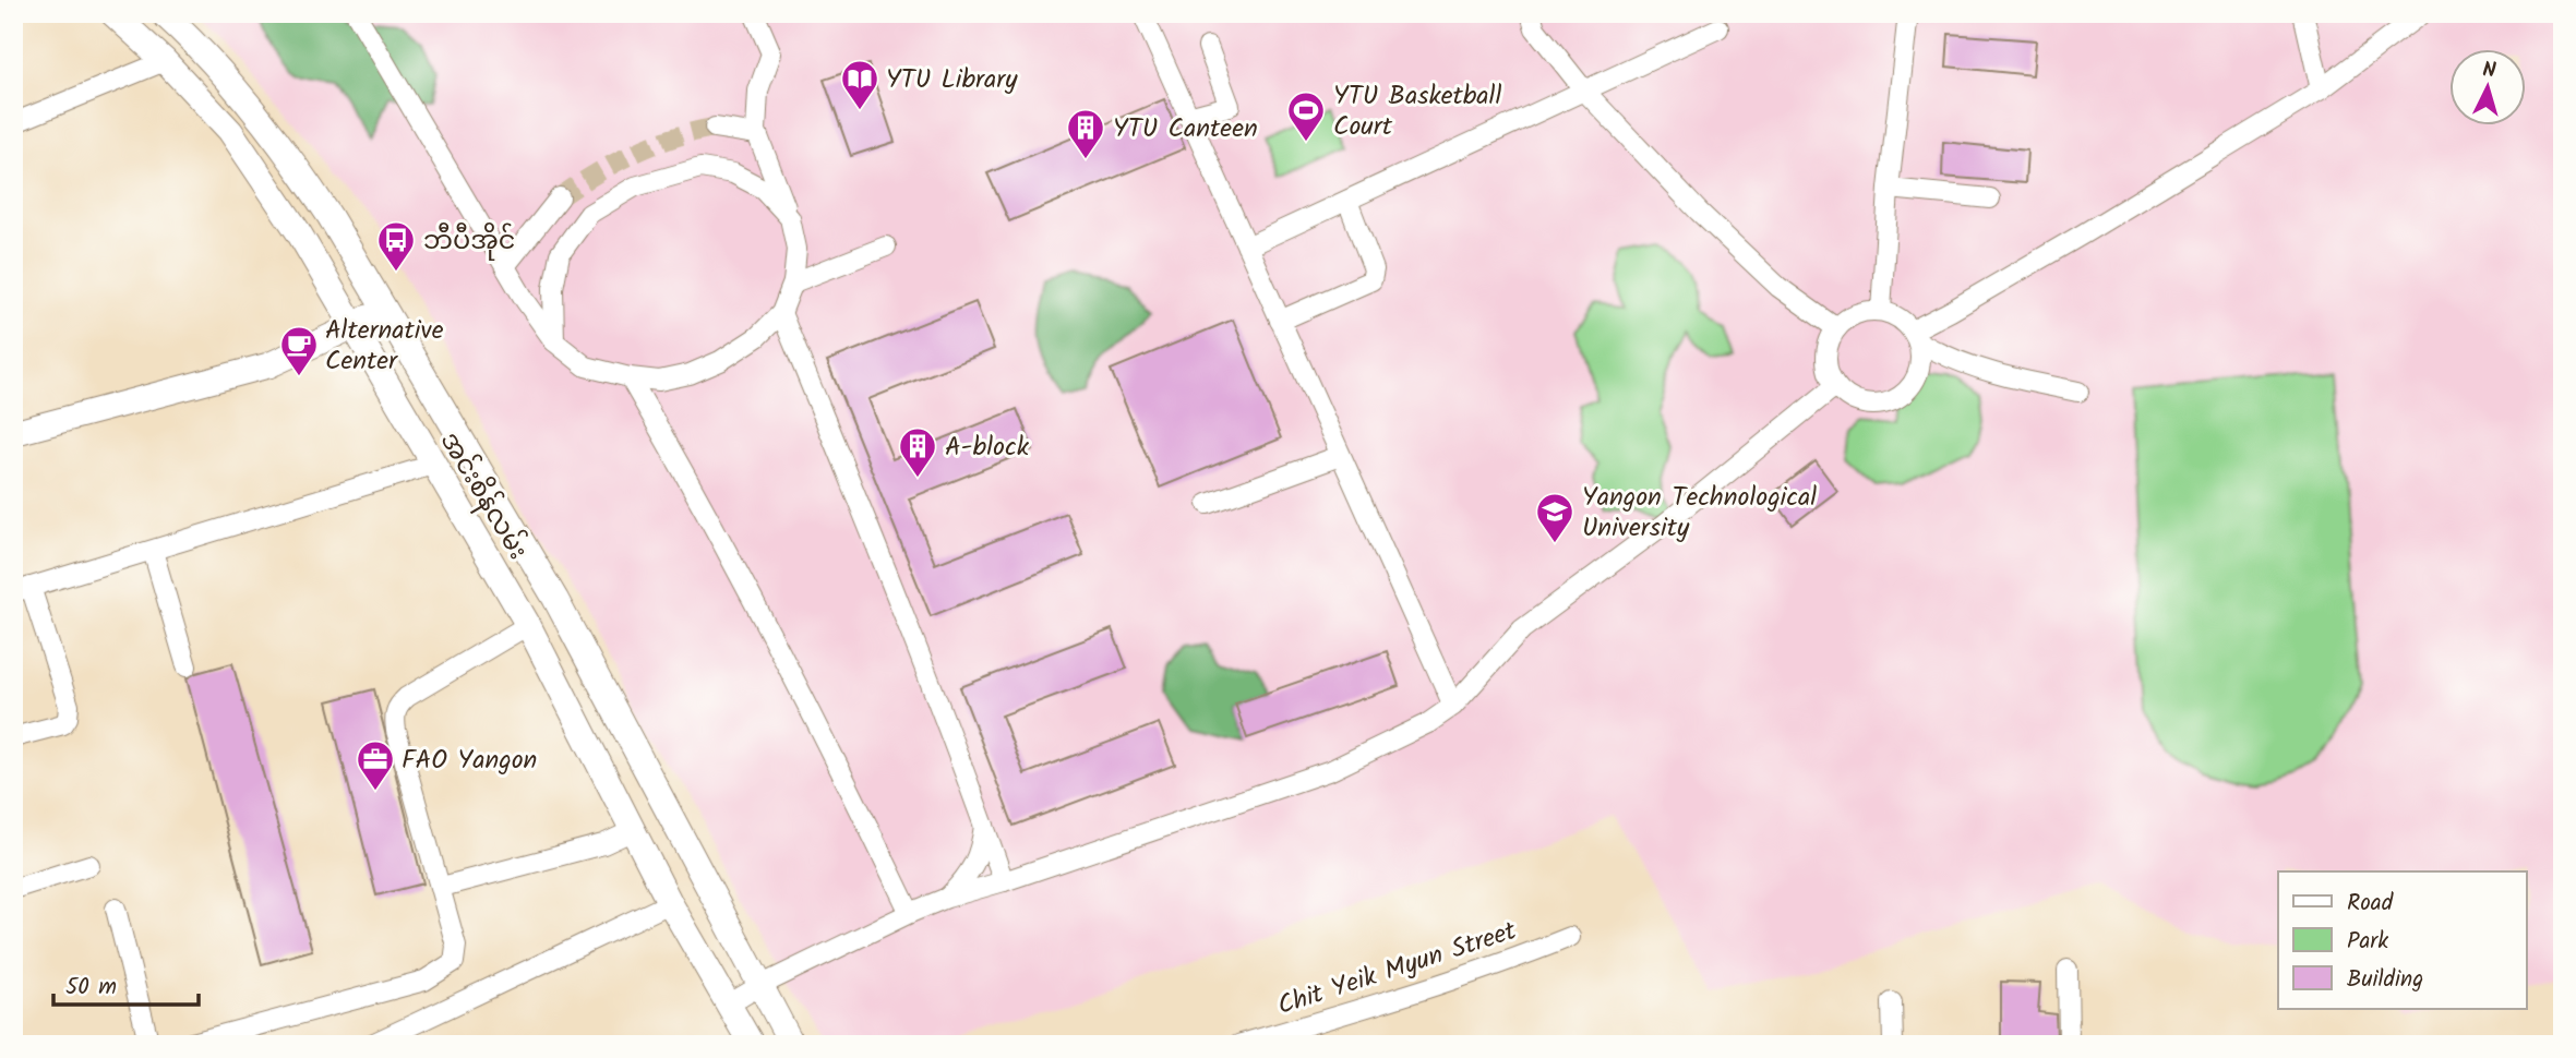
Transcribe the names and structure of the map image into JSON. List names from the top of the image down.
{
  "streets": {
    "main road": ["အင်းစိန်လမ်း"],
    "street": ["Chit Yeik Myun Street"]
  },
  "places": {
    "library": ["YTU Library"],
    "sports": ["YTU Basketball Court"],
    "building": ["YTU Canteen", "A-block"],
    "bus stop": ["ဘီပီအိုင်"],
    "cafe": ["Alternative Center"],
    "school or university": ["Yangon Technological University"],
    "office": ["FAO Yangon"]
  },
  "legend": ["Road", "Park", "Building"],
  "scale_bar": "50 m",
  "north": "top"
}
